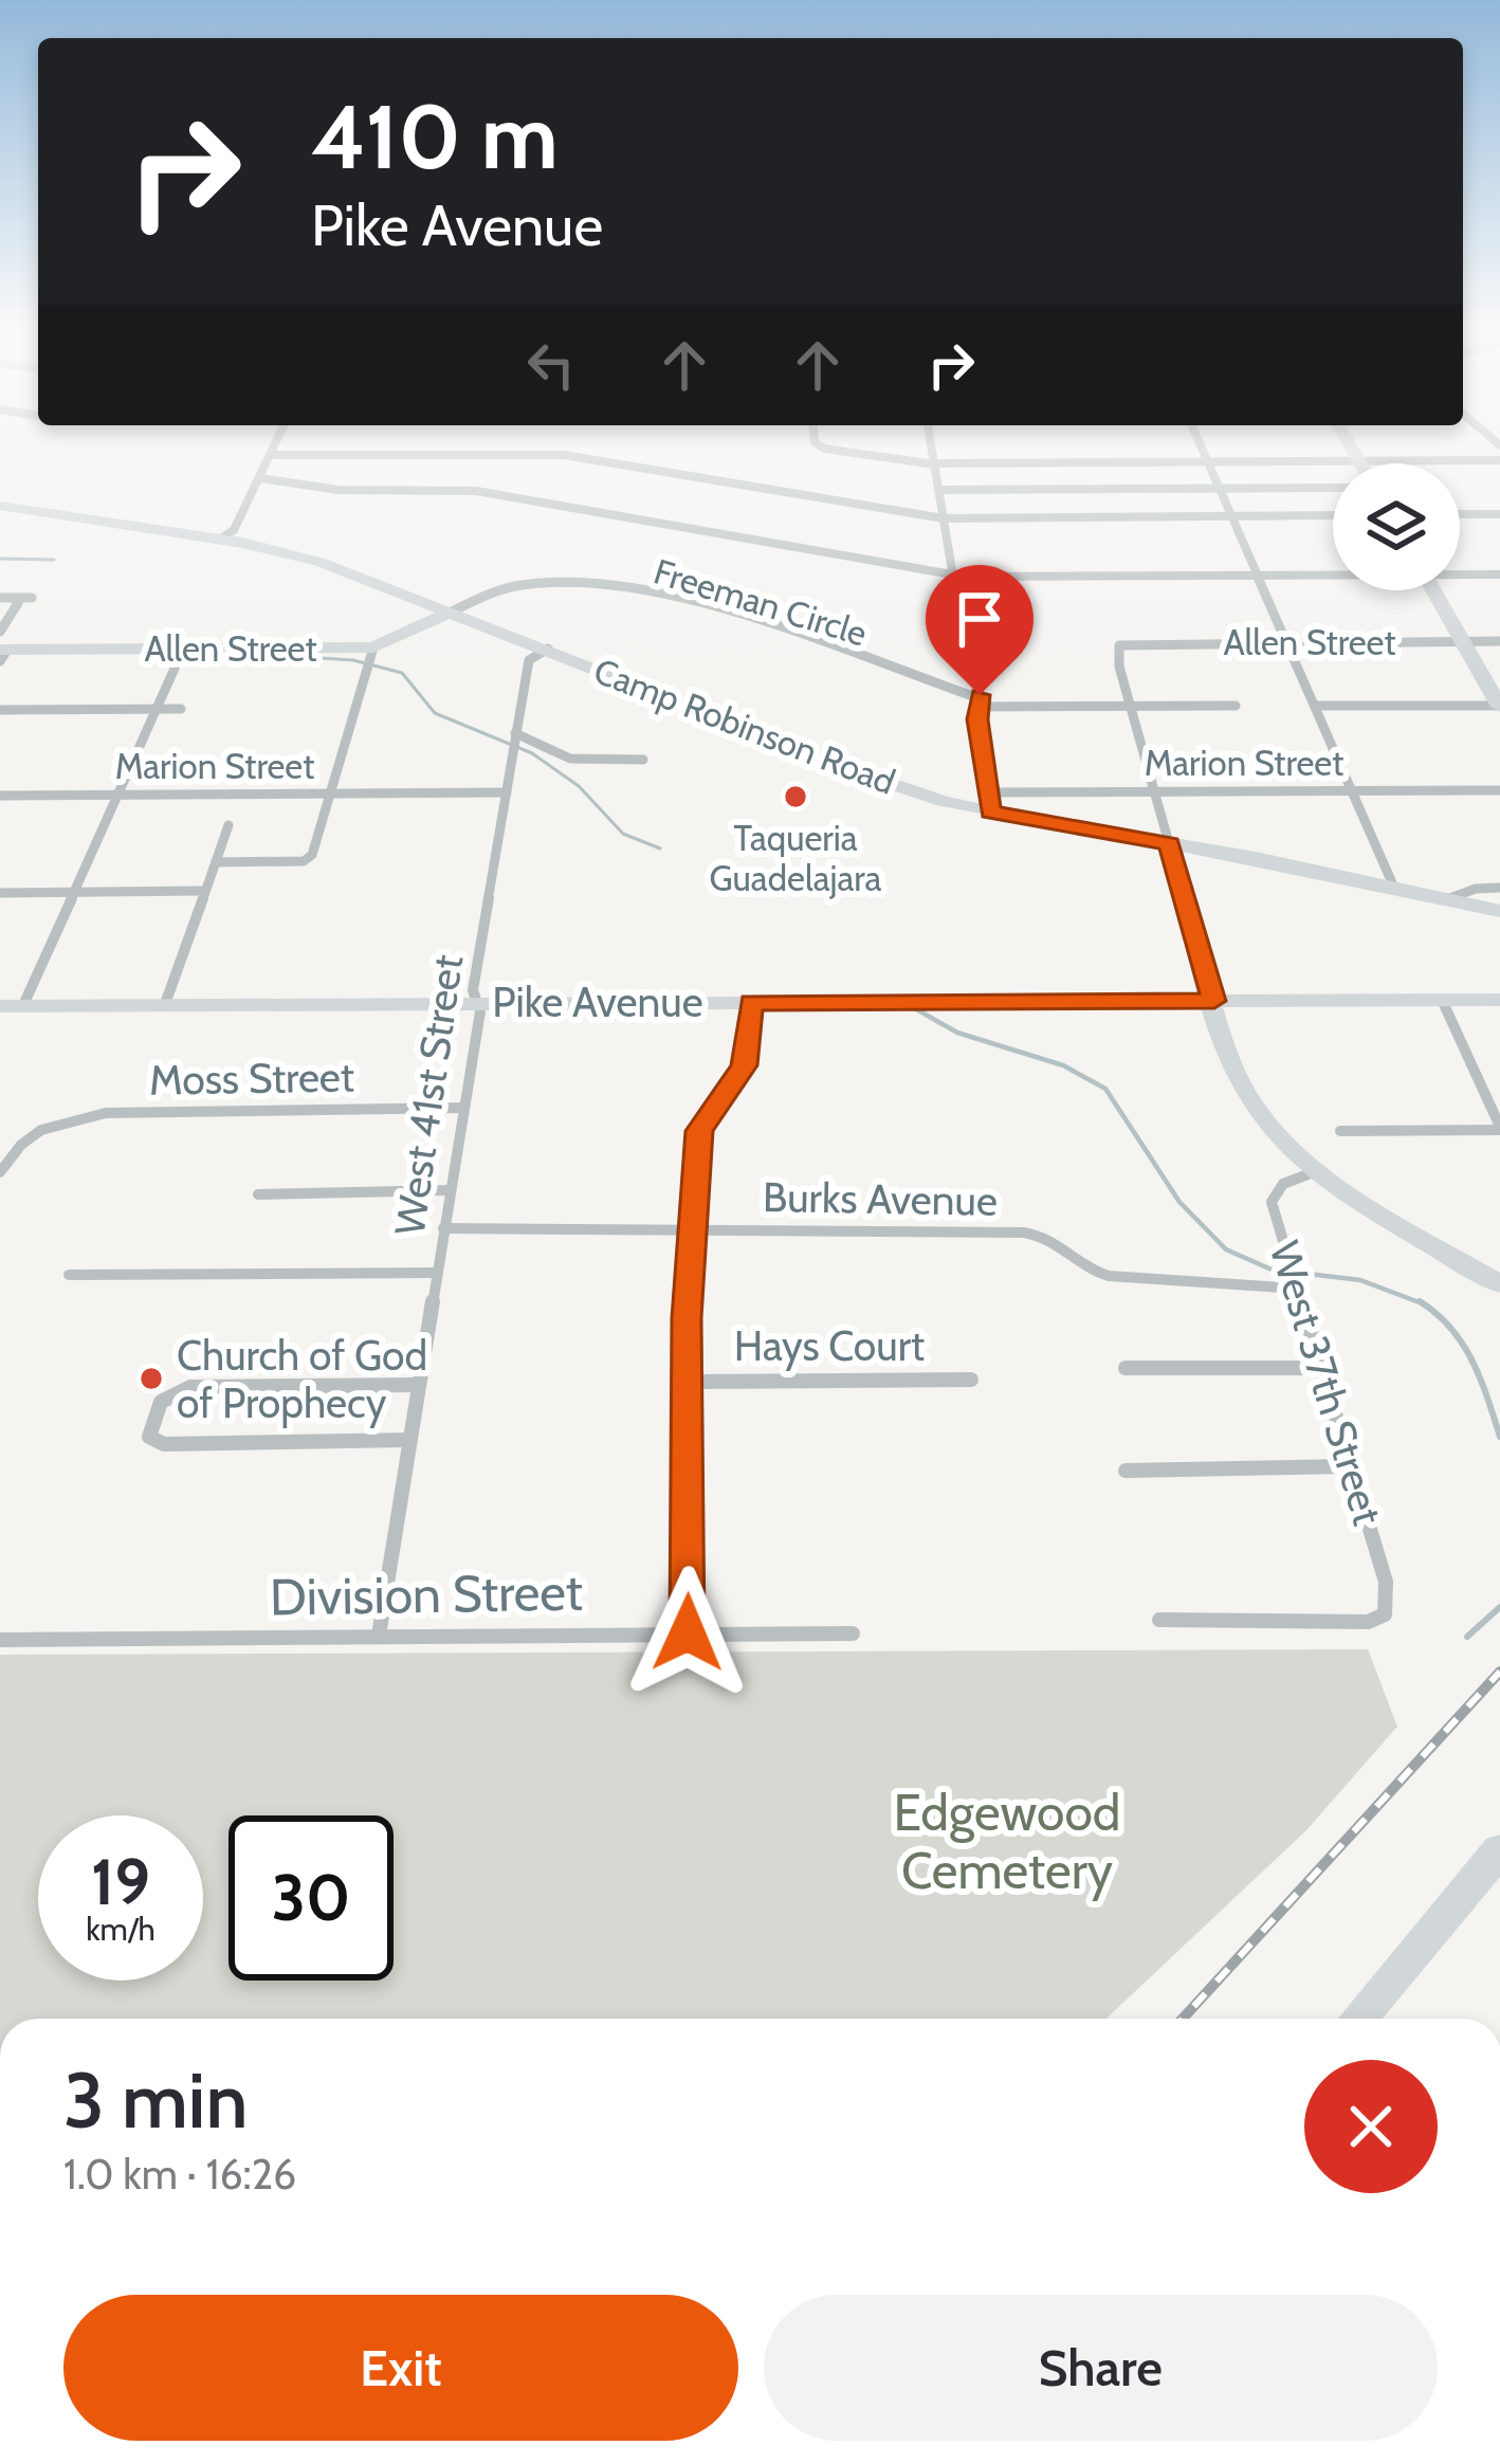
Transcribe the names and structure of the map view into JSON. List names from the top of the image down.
{
  "streets": {
    "main road": ["Allen Street", "Camp Robinson Road", "Pike Avenue"],
    "street": [
      "Freeman Circle",
      "Marion Street",
      "Moss Street",
      "West 41st Street",
      "Burks Avenue",
      "Hays Court",
      "West 37th Street",
      "Division Street"
    ]
  },
  "crossings": [
    ["Freeman Circle", "Allen Street"],
    ["Freeman Circle", "Camp Robinson Road"],
    ["Allen Street", "Camp Robinson Road"],
    ["Camp Robinson Road", "Marion Street"],
    ["Camp Robinson Road", "West 41st Street"],
    ["Marion Street", "West 41st Street"],
    ["Pike Avenue", "West 41st Street"],
    ["Moss Street", "West 41st Street"],
    ["West 41st Street", "Burks Avenue"],
    ["West 41st Street", "Division Street"],
    ["Burks Avenue", "West 37th Street"]
  ],
  "parks": ["Edgewood Cemetery"],
  "places": ["Taqueria Guadelajara", "Church of God of Prophecy"],
  "page": {
    "turn": ["410 m", "Pike Avenue"],
    "speed": "19 km/h",
    "limit": "30",
    "heading": ["3 min", "1.0 km · 16:26"],
    "buttons": ["Exit", "Share"]
  }
}
